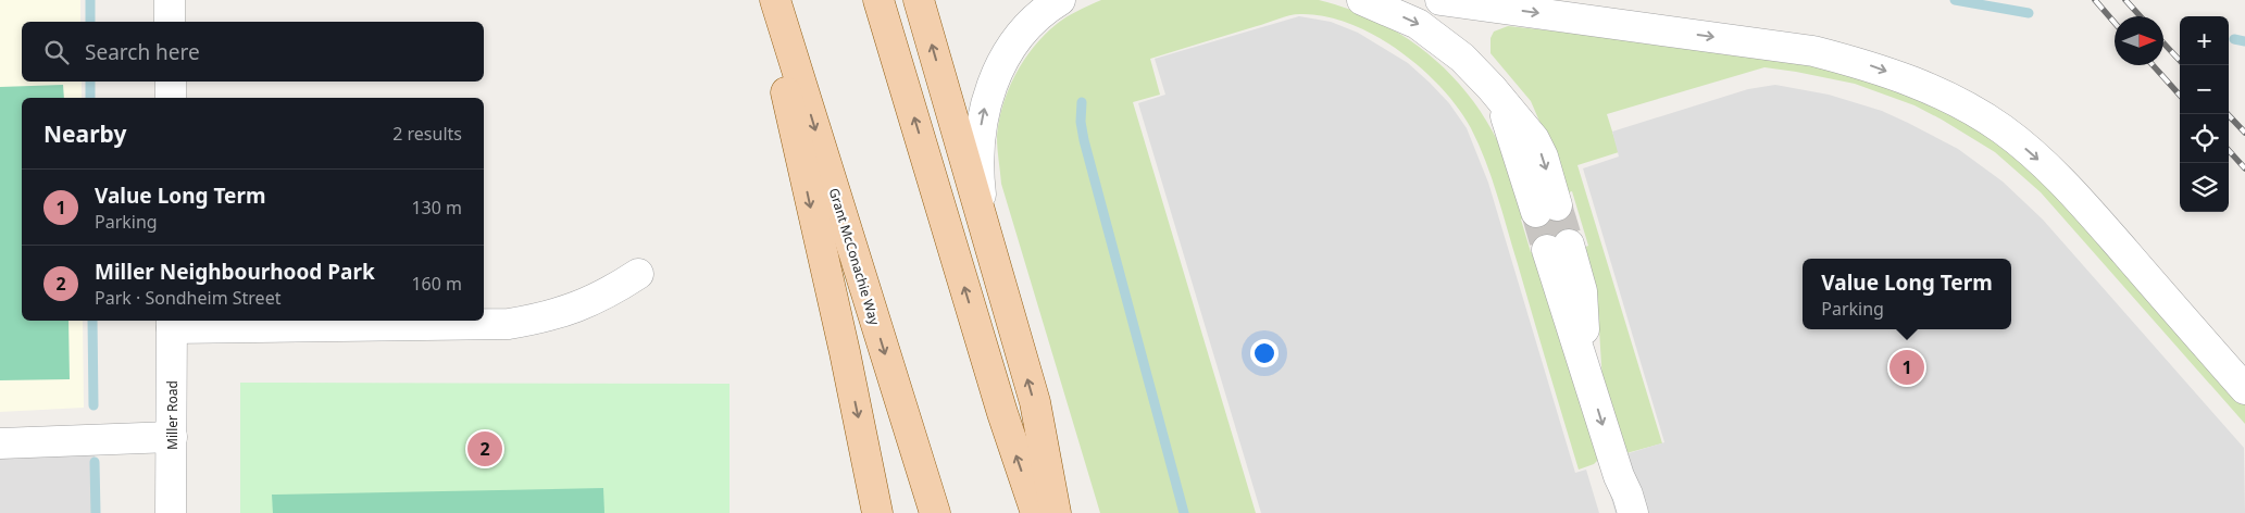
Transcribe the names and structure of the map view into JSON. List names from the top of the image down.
{
  "streets": {
    "main road": ["Grant McConachie Way"],
    "street": ["Miller Road"]
  },
  "north": "right",
  "page": {
    "map_buttons": ["+", "−"],
    "search": "Search here",
    "heading": ["Nearby", "2 results"],
    "list": [
      {
        "mark": "1",
        "name": "Value Long Term",
        "note": "Parking",
        "value": "130 m"
      },
      {
        "mark": "2",
        "name": "Miller Neighbourhood Park",
        "note": "Park · Sondheim Street",
        "value": "160 m"
      }
    ],
    "popup": ["Value Long Term", "Parking"],
    "pins": ["1", "2"]
  }
}
